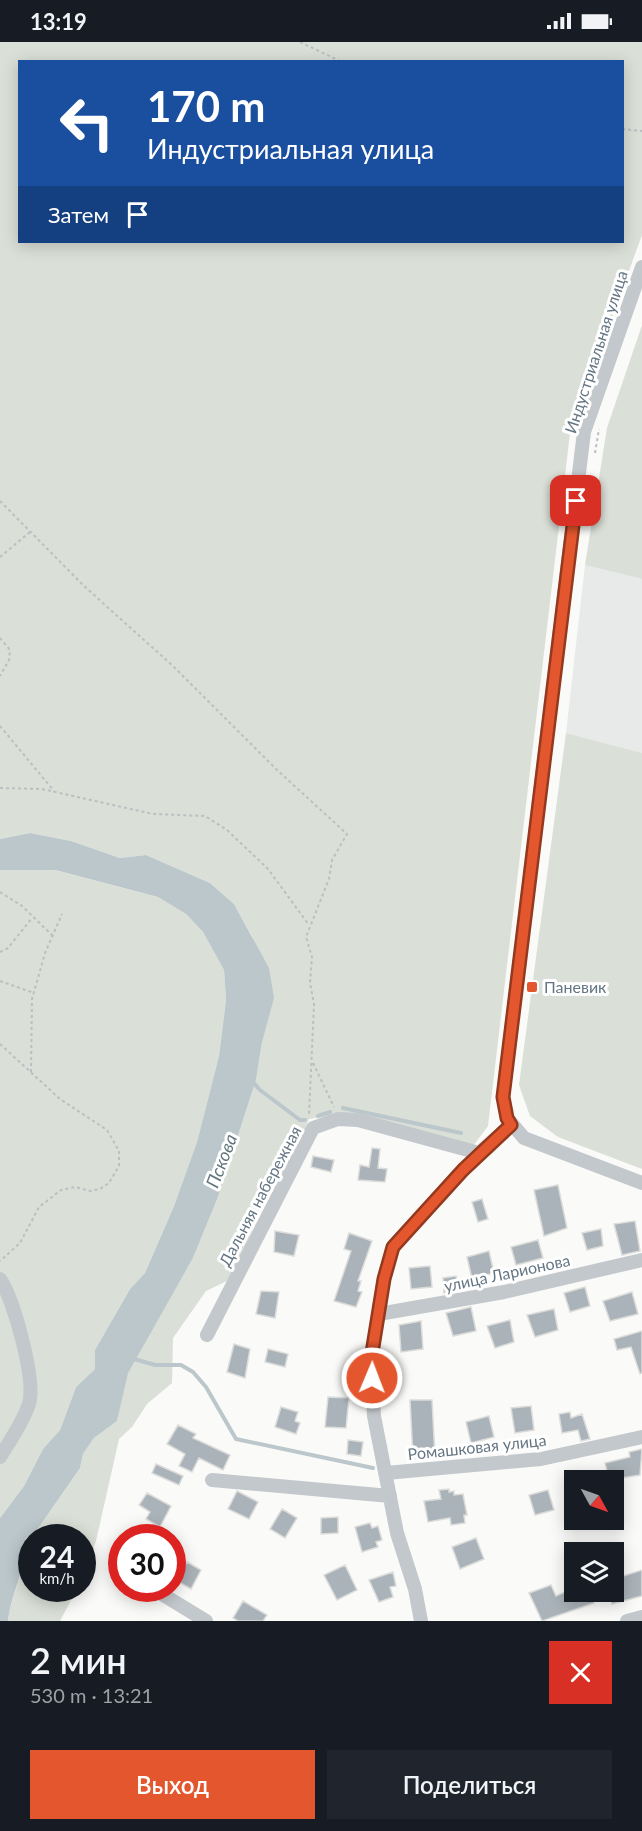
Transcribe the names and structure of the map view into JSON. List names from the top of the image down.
{
  "streets": {
    "street": [
      "Индустриальная улица",
      "Дальняя набережная",
      "улица Ларионова",
      "Ромашковая улица"
    ]
  },
  "water": ["Пскова"],
  "places": {
    "transit": ["Паневик"]
  },
  "north": "bottom right",
  "page": {
    "status": "13:19",
    "turn": ["170 m", "Индустриальная улица"],
    "then": "Затем",
    "speed": "24 km/h",
    "limit": "30",
    "heading": ["2 мин", "530 m · 13:21"],
    "buttons": ["Выход", "Поделиться"]
  }
}
